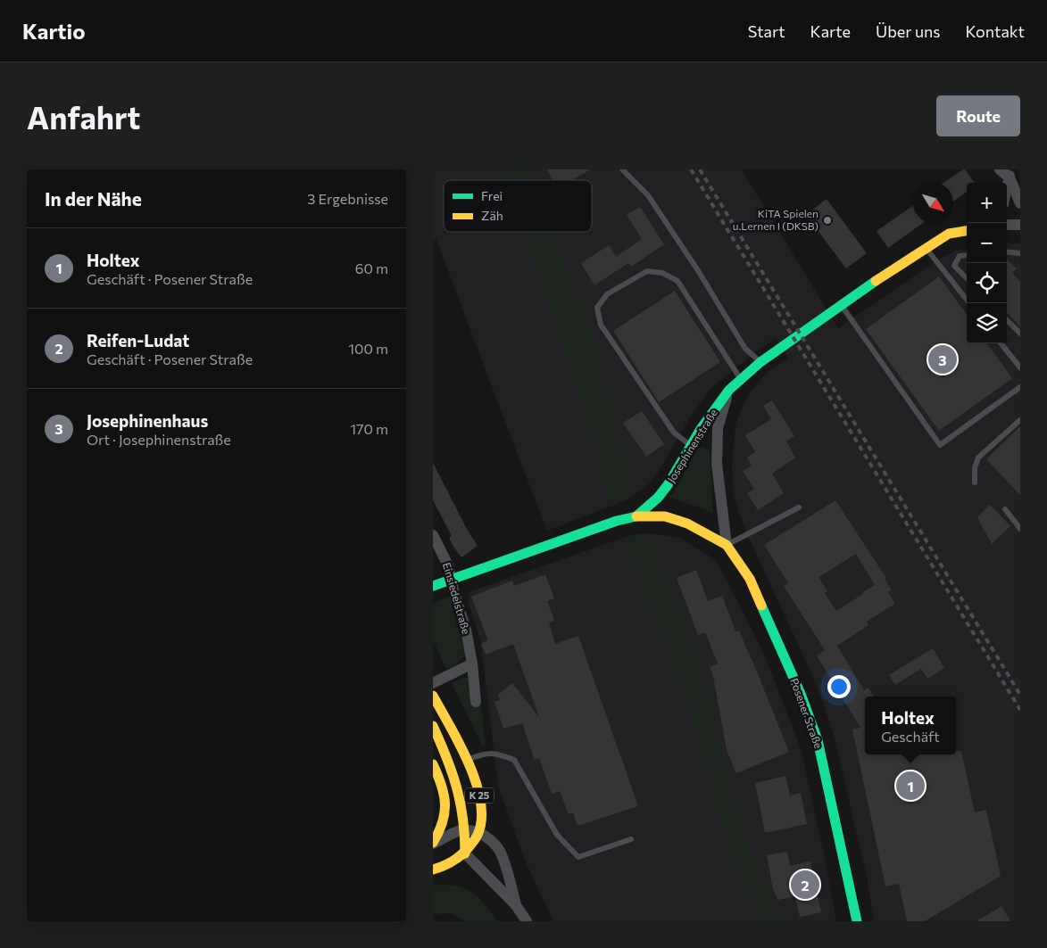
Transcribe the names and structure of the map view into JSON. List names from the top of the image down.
{
  "streets": {
    "street": [
      "Josephinenstraße",
      "Einsiedelstraße",
      "Posener Straße",
      "K 25"
    ]
  },
  "crossings": [
    ["Josephinenstraße", "Einsiedelstraße"],
    ["Josephinenstraße", "Posener Straße"]
  ],
  "places": ["KiTA Spielen u.Lernen I (DKSB)"],
  "legend": ["Frei", "Zäh"],
  "north": "bottom right",
  "page": {
    "header": "Kartio",
    "nav": [
      "Start",
      "Karte",
      "Über uns",
      "Kontakt"
    ],
    "buttons": "Route",
    "title": "Anfahrt",
    "heading": ["In der Nähe", "3 Ergebnisse"],
    "map_buttons": ["+", "−"],
    "list": [
      {
        "mark": "1",
        "name": "Holtex",
        "note": "Geschäft · Posener Straße",
        "value": "60 m"
      },
      {
        "mark": "2",
        "name": "Reifen-Ludat",
        "note": "Geschäft · Posener Straße",
        "value": "100 m"
      },
      {
        "mark": "3",
        "name": "Josephinenhaus",
        "note": "Ort · Josephinenstraße",
        "value": "170 m"
      }
    ],
    "pins": ["3", "1", "2"],
    "popup": ["Holtex", "Geschäft"]
  }
}
